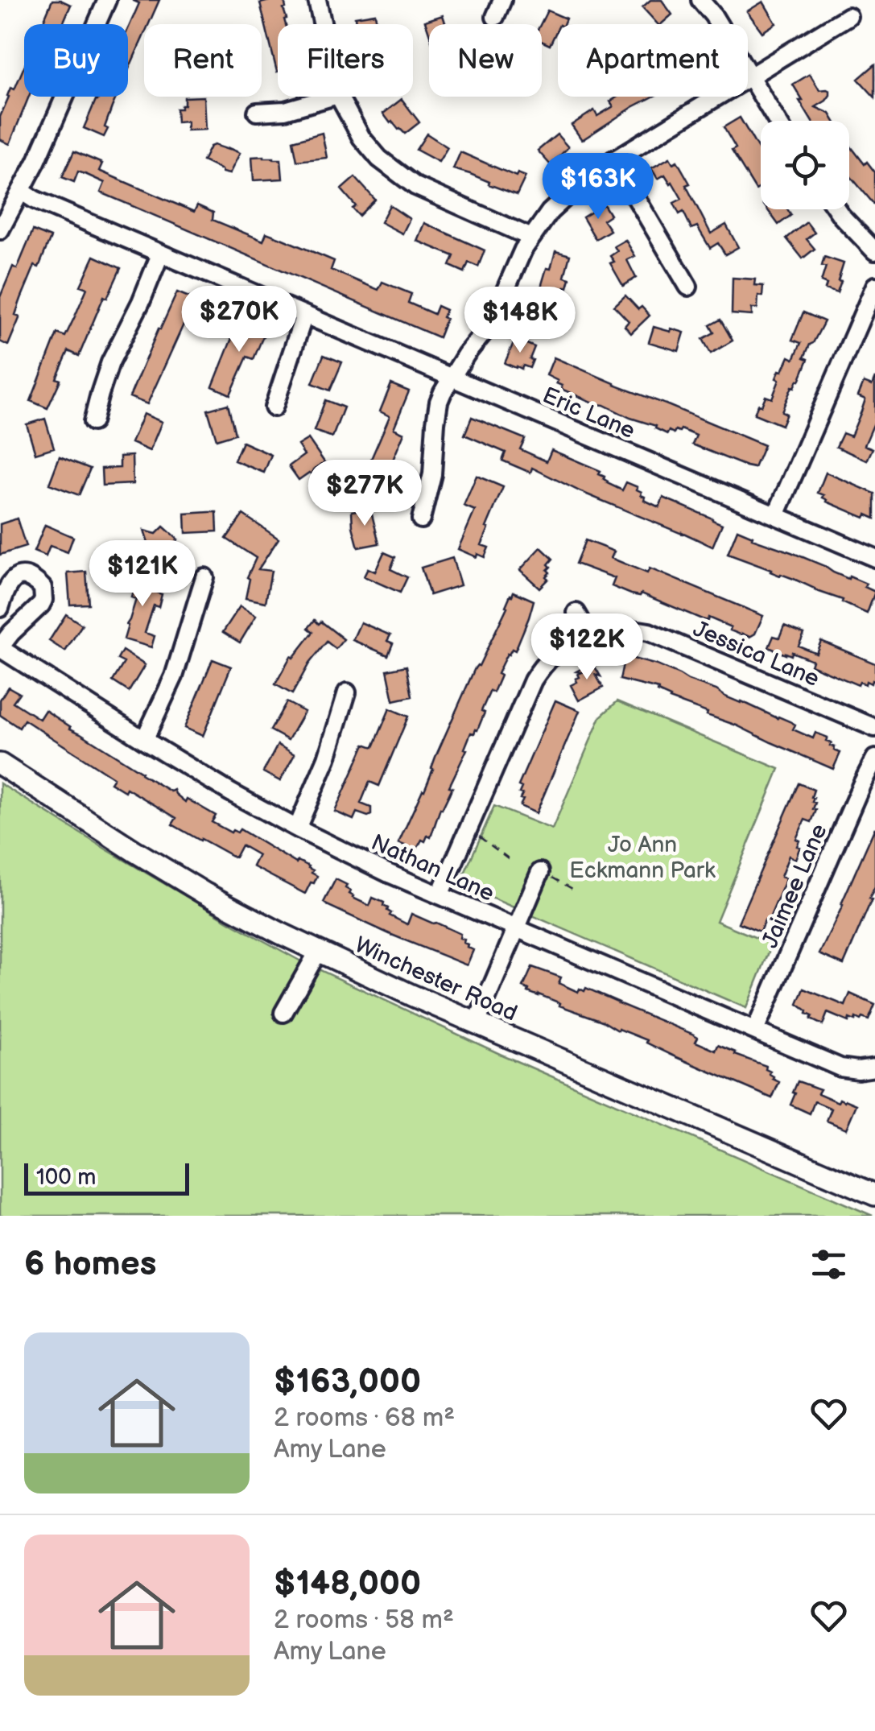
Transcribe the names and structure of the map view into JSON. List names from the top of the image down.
{
  "streets": {
    "main road": ["Winchester Road"],
    "street": [
      "Eric Lane",
      "Jessica Lane",
      "Nathan Lane",
      "Jaimee Lane"
    ]
  },
  "crossings": [
    ["Jessica Lane", "Nathan Lane"],
    ["Nathan Lane", "Jaimee Lane"]
  ],
  "parks": ["Jo Ann Eckmann Park"],
  "scale_bar": "100 m",
  "page": {
    "chip": [
      "Buy",
      "Rent",
      "Filters",
      "New",
      "Apartment"
    ],
    "price": [
      "$163K",
      "$270K",
      "$148K",
      "$277K",
      "$121K",
      "$122K"
    ],
    "scale": "100 m",
    "heading": "6 homes",
    "list": [
      {
        "name": "$163,000",
        "note": "2 rooms · 68 m² · Amy Lane"
      },
      {
        "name": "$148,000",
        "note": "2 rooms · 58 m² · Amy Lane"
      }
    ]
  }
}
